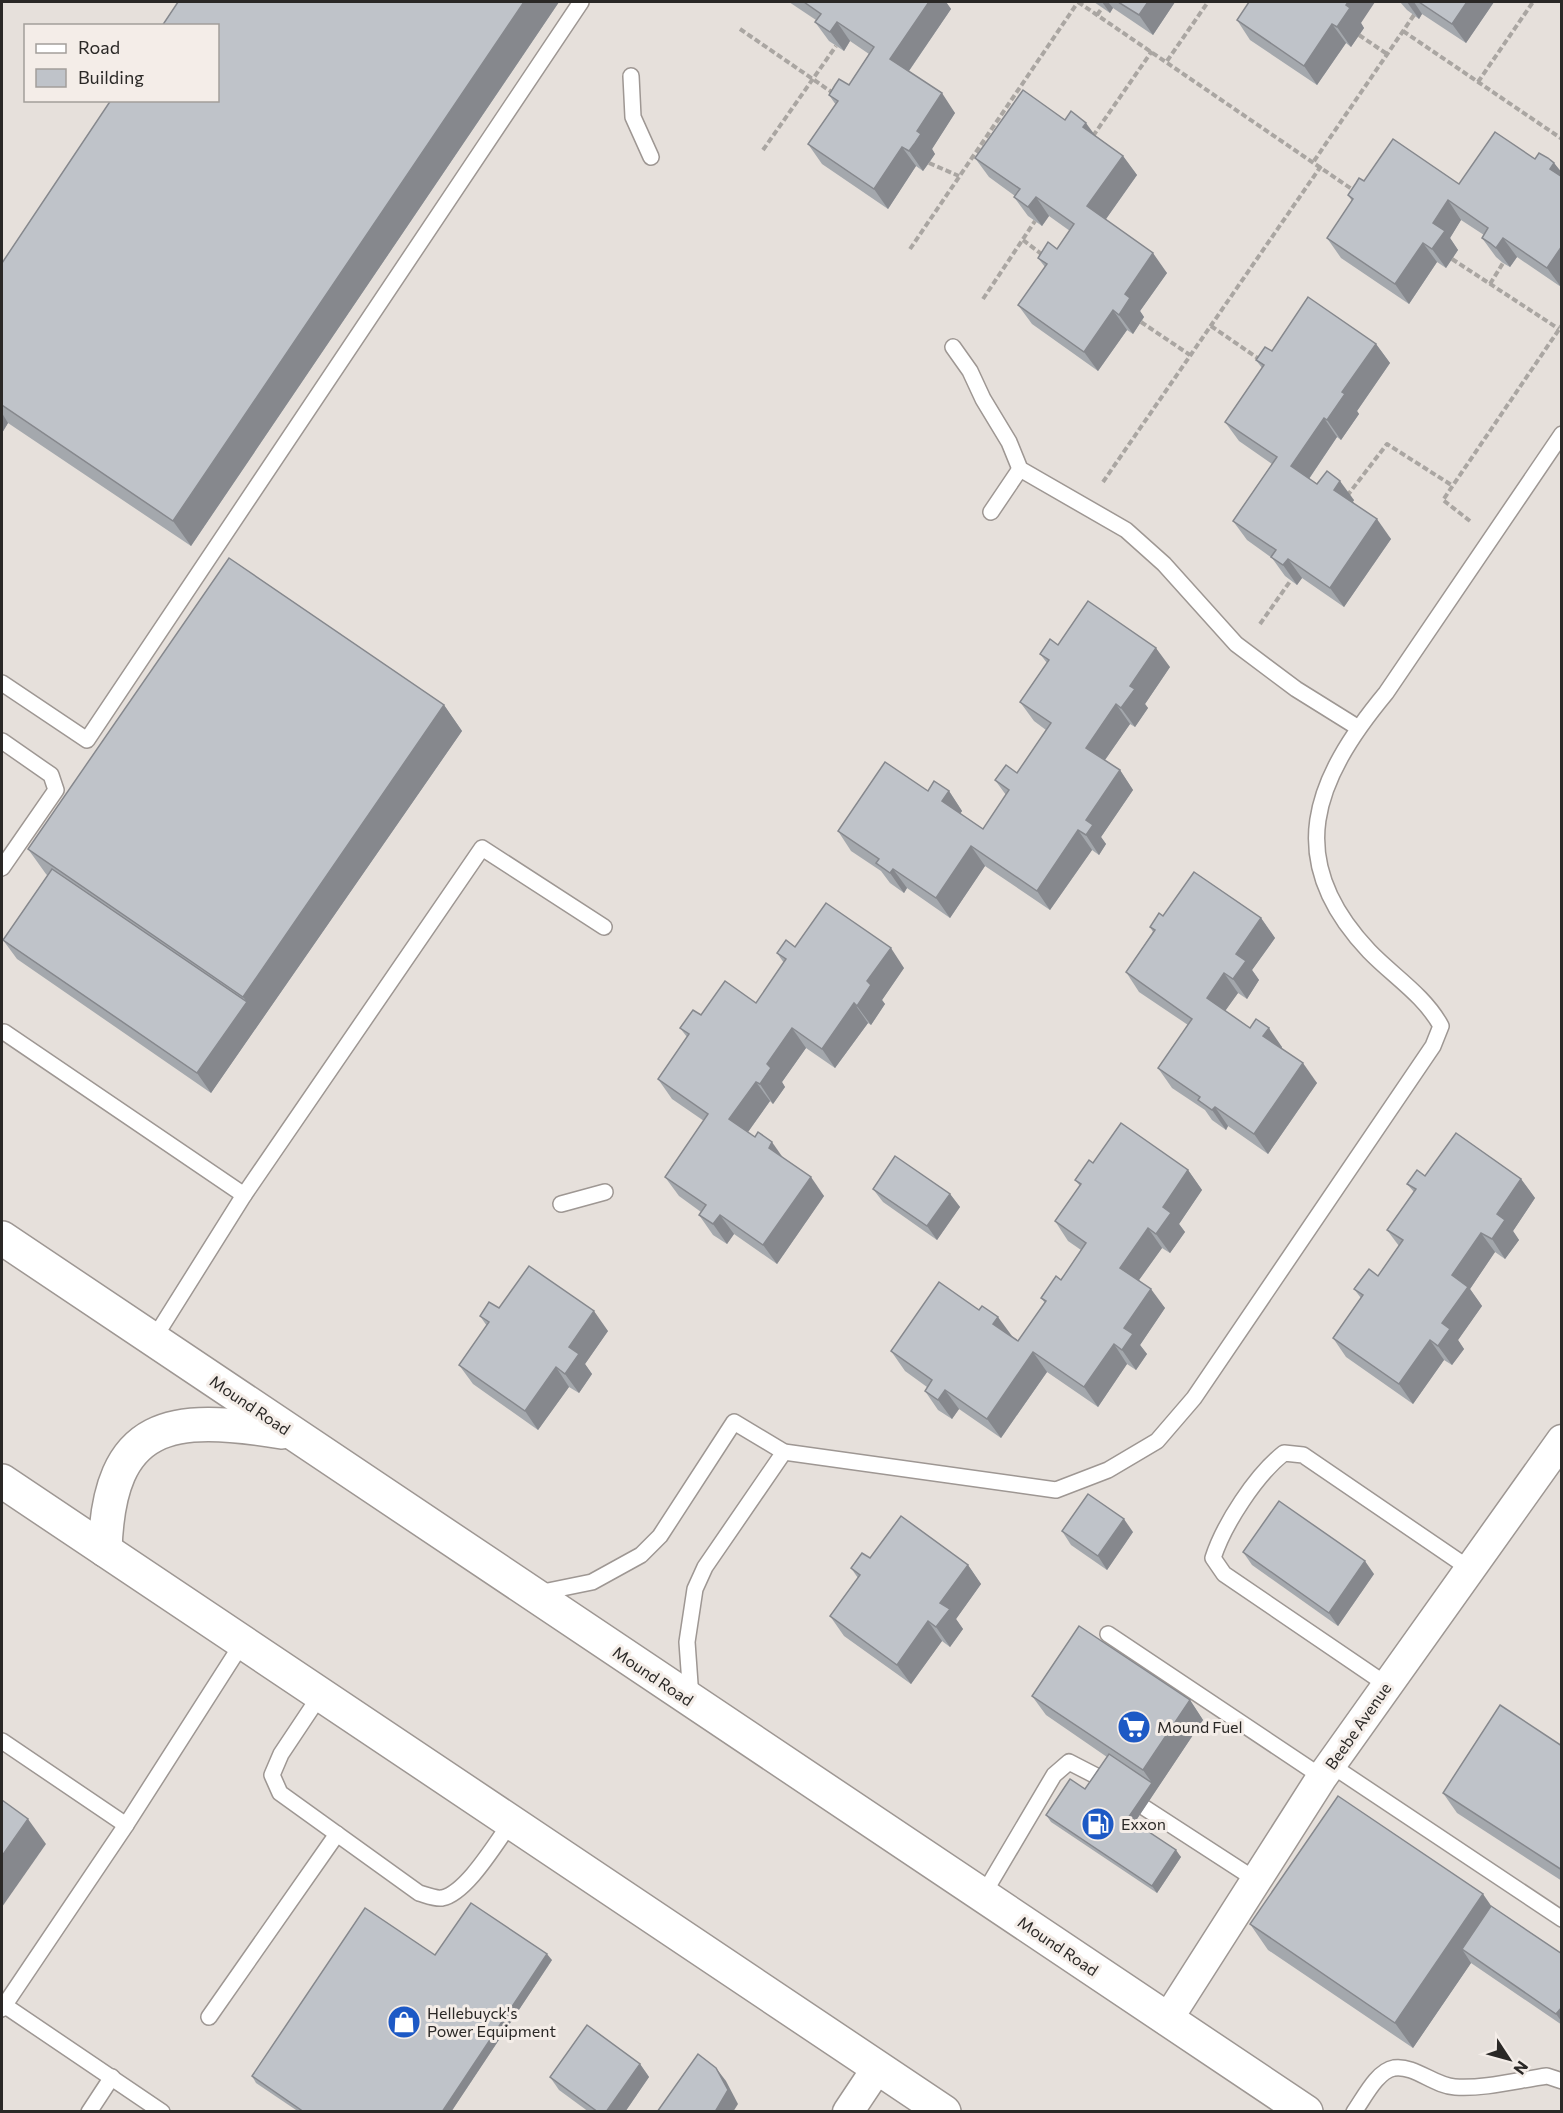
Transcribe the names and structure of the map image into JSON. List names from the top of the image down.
{
  "streets": {
    "main road": ["Mound Road"],
    "street": ["Beebe Avenue"]
  },
  "crossings": [
    ["Mound Road", "Beebe Avenue"]
  ],
  "places": {
    "supermarket": ["Mound Fuel"],
    "fuel station": ["Exxon"],
    "shop": ["Hellebuyck's Power Equipment"]
  },
  "legend": ["Road", "Building"],
  "north": "bottom right"
}
